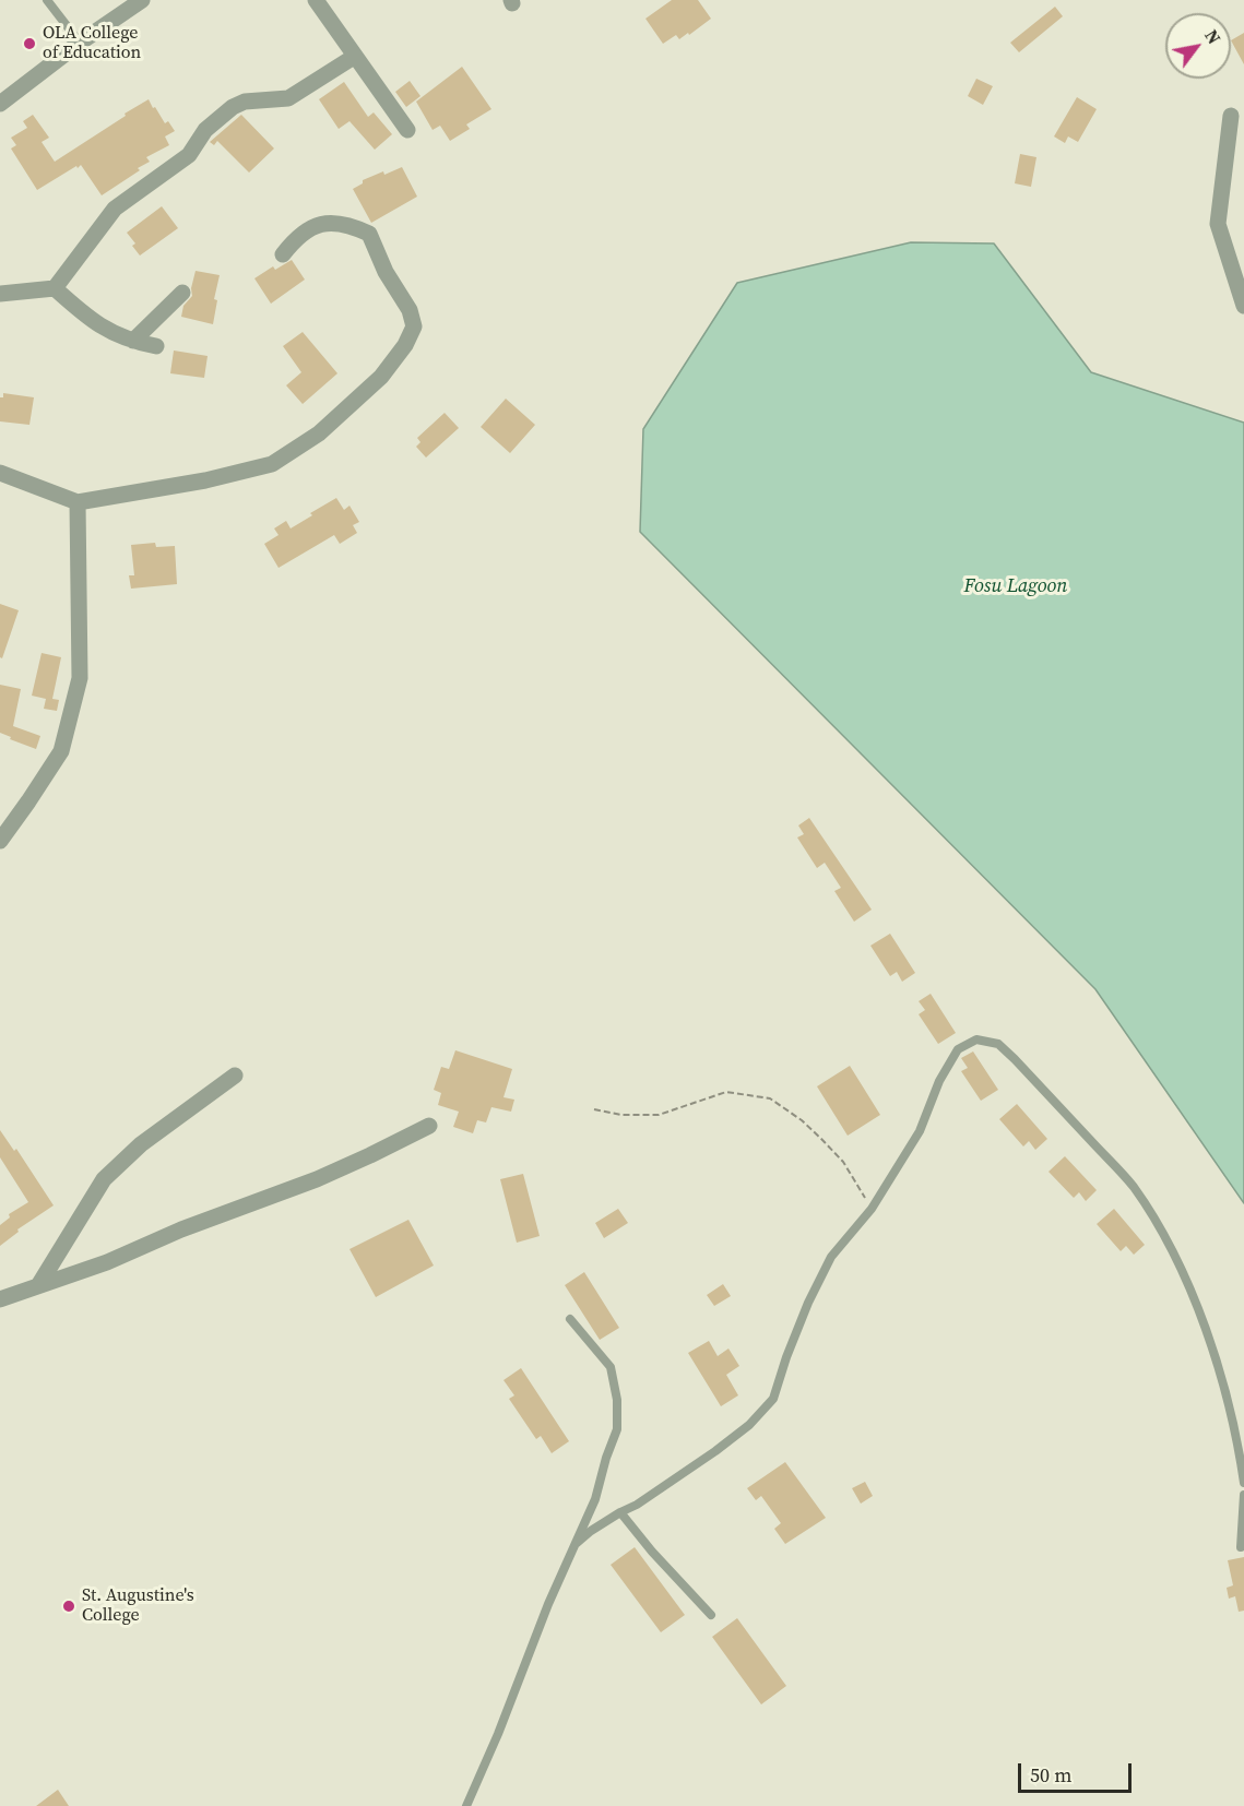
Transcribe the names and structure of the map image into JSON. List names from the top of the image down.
{
  "water": ["Fosu Lagoon"],
  "places": ["OLA College of Education", "St. Augustine's College"],
  "scale_bar": "50 m",
  "north": "top right"
}
